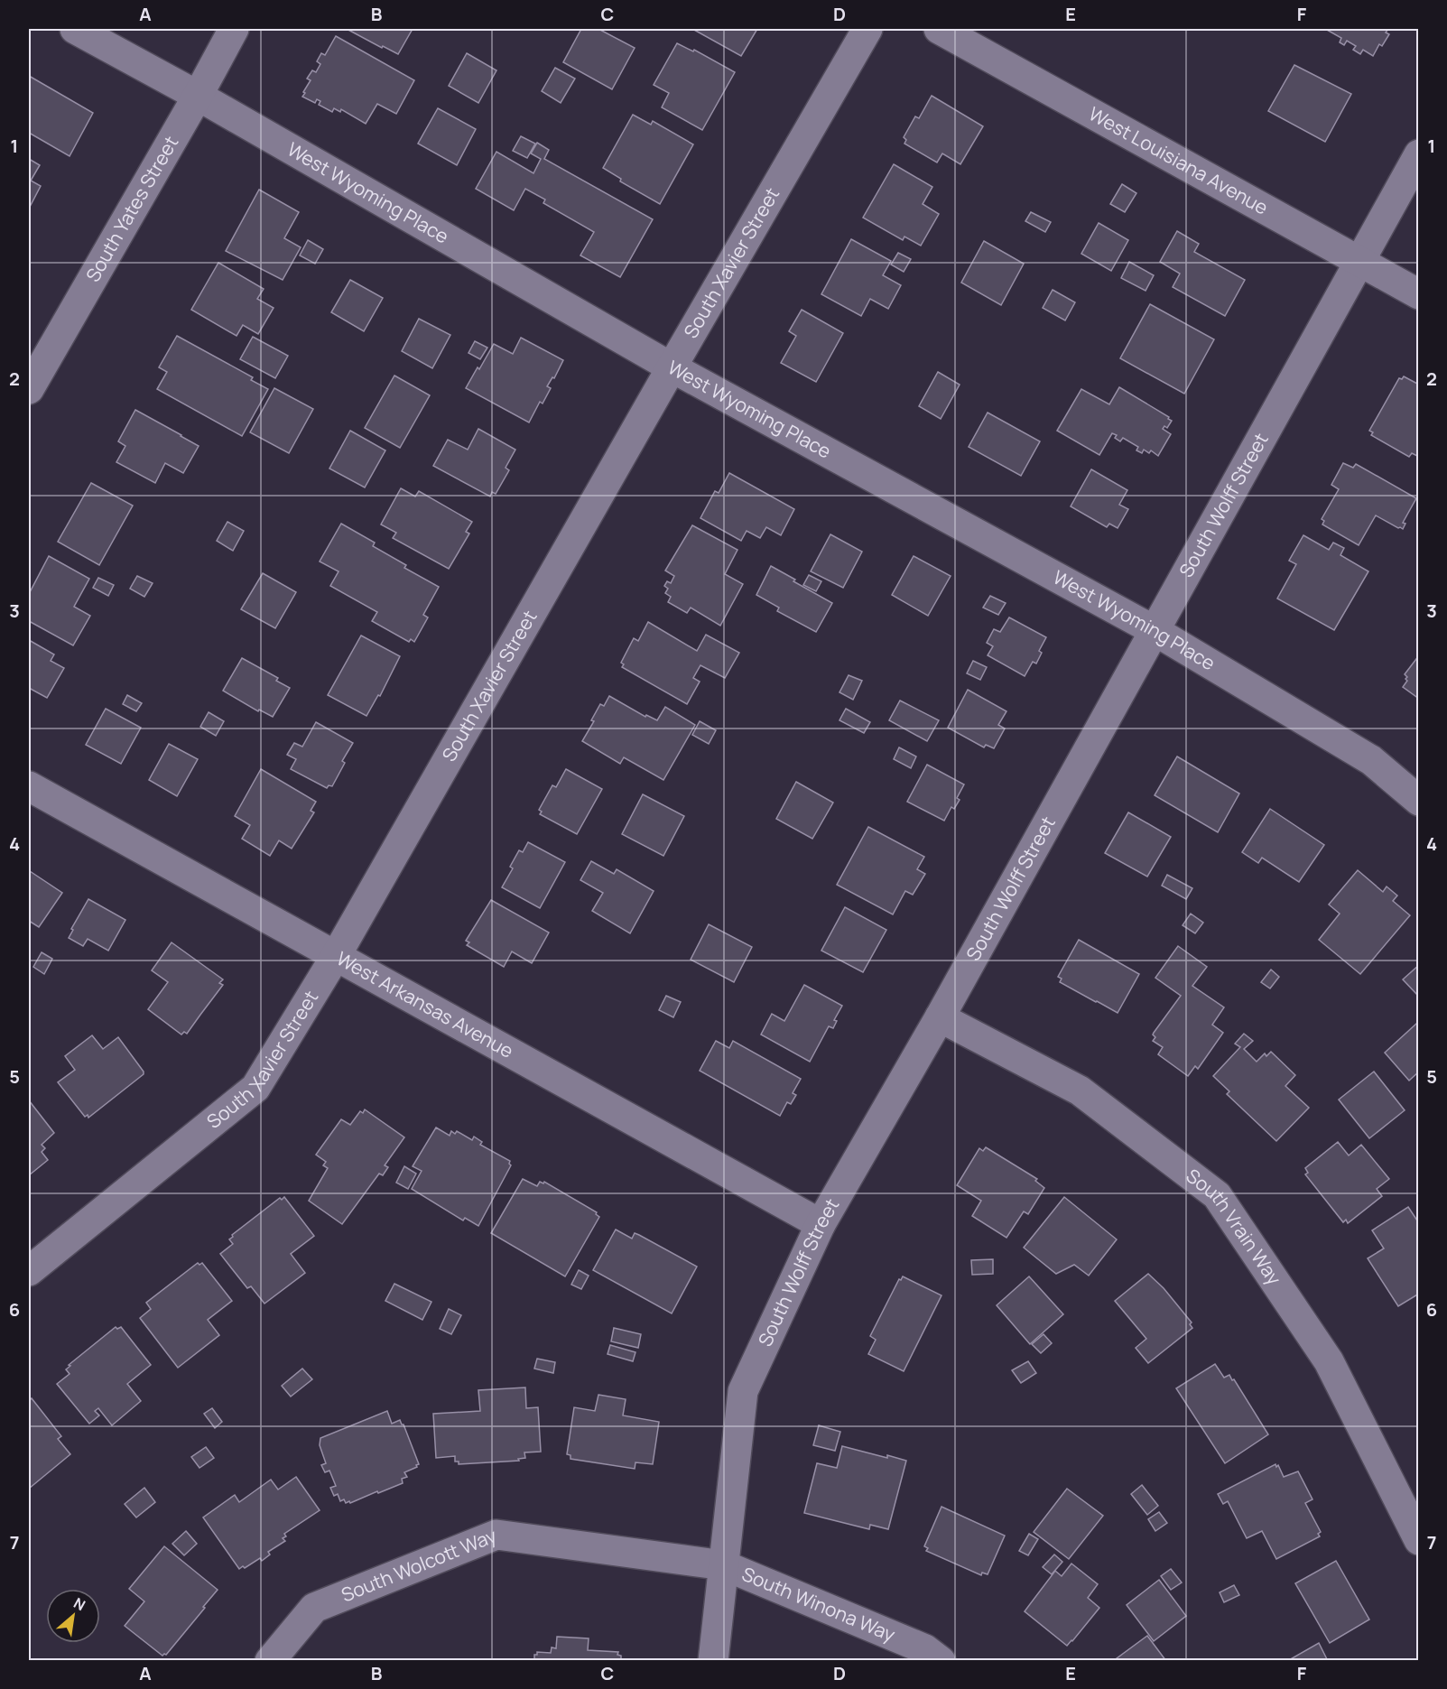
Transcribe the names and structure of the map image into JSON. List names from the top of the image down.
{
  "streets": {
    "street": [
      "West Louisiana Avenue",
      "West Wyoming Place",
      "South Yates Street",
      "South Xavier Street",
      "South Wolff Street",
      "West Arkansas Avenue",
      "South Vrain Way",
      "South Wolcott Way",
      "South Winona Way"
    ]
  },
  "crossings": [
    ["West Louisiana Avenue", "South Wolff Street"],
    ["West Wyoming Place", "South Yates Street"],
    ["West Wyoming Place", "South Xavier Street"],
    ["West Wyoming Place", "South Wolff Street"],
    ["South Xavier Street", "West Arkansas Avenue"],
    ["South Wolff Street", "West Arkansas Avenue"],
    ["South Wolff Street", "South Vrain Way"],
    ["South Wolff Street", "South Wolcott Way"],
    ["South Wolff Street", "South Winona Way"],
    ["South Wolcott Way", "South Winona Way"]
  ],
  "north": "top right",
  "grid": {
    "columns": [
      "A",
      "B",
      "C",
      "D",
      "E",
      "F"
    ],
    "rows": [
      "1",
      "2",
      "3",
      "4",
      "5",
      "6",
      "7"
    ]
  }
}
